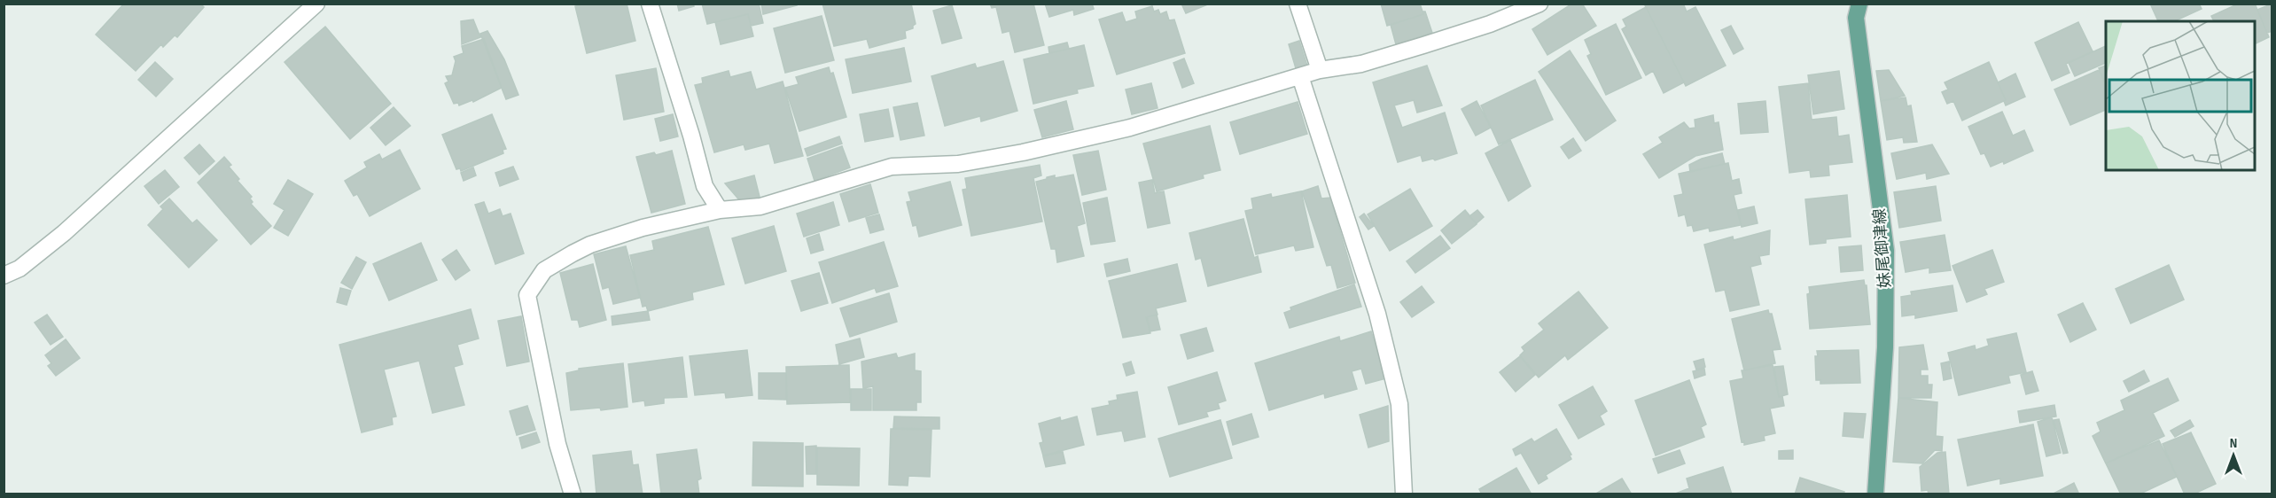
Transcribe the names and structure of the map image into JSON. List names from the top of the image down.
{
  "streets": {
    "main road": ["妹尾御津線"]
  },
  "north": "top"
}
